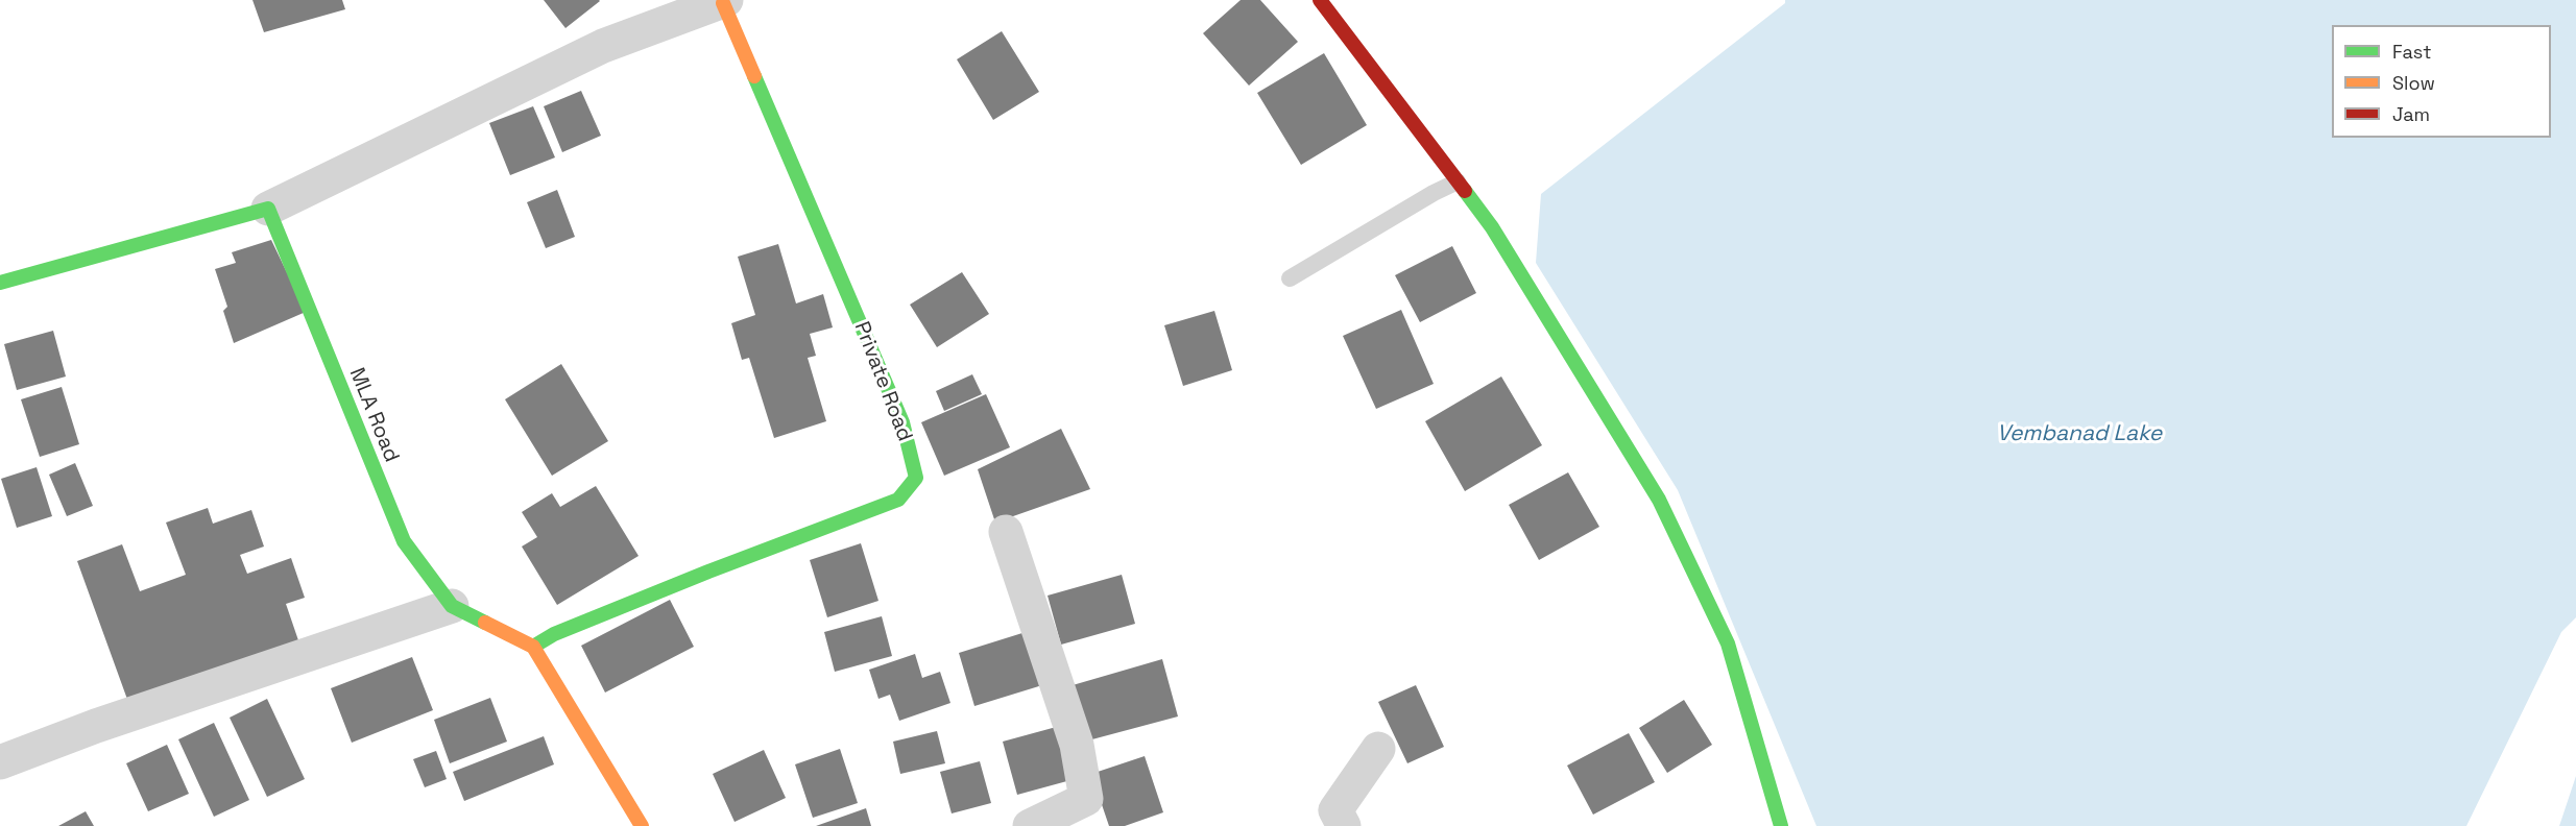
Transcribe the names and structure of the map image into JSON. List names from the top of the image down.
{
  "streets": {
    "street": ["Private Road", "MLA Road"]
  },
  "crossings": [
    ["Private Road", "MLA Road"]
  ],
  "water": ["Vembanad Lake"],
  "legend": ["Fast", "Slow", "Jam"]
}
